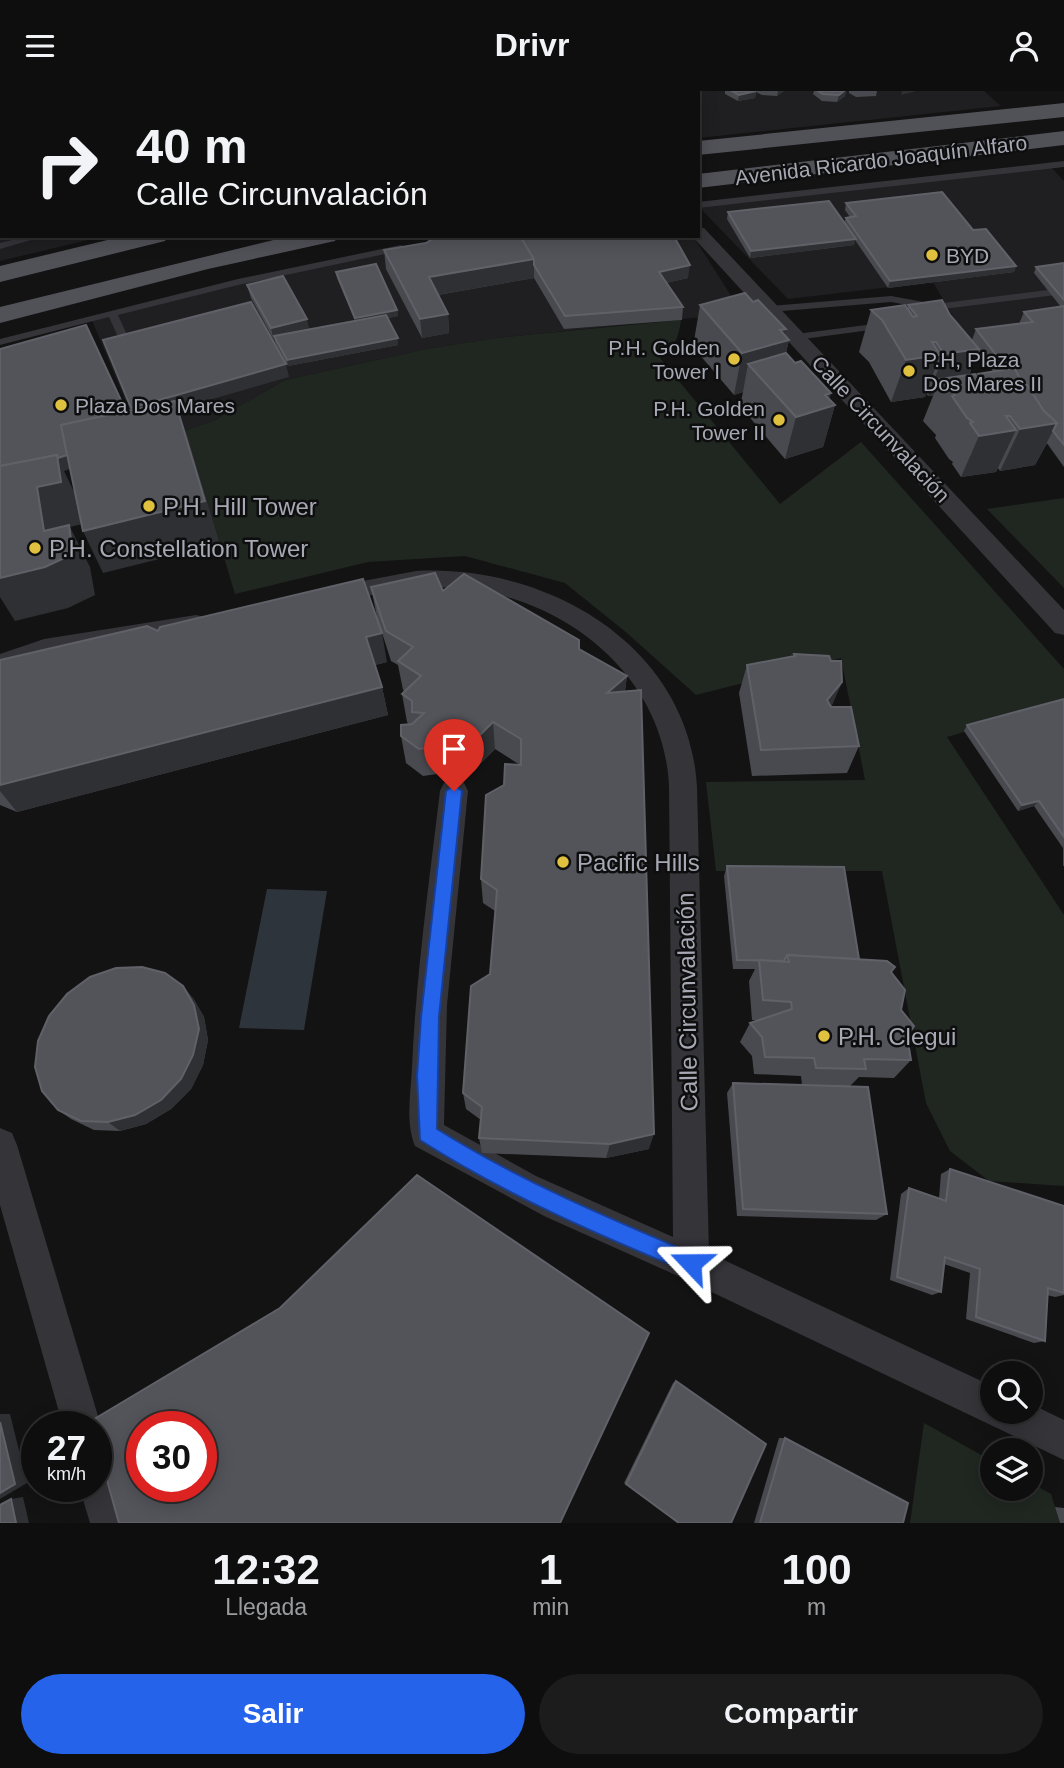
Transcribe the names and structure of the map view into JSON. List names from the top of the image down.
{
  "streets": {
    "main road": ["Avenida Ricardo Joaquín Alfaro"],
    "street": ["Calle Circunvalación"]
  },
  "places": [
    "BYD",
    "P.H. Golden Tower I",
    "P.H, Plaza Dos Mares II",
    "Plaza Dos Mares",
    "P.H. Golden Tower II",
    "P.H. Hill Tower",
    "P.H. Constellation Tower",
    "Pacific Hills",
    "P.H. Clegui"
  ],
  "page": {
    "header": "Drivr",
    "turn": ["40 m", "Calle Circunvalación"],
    "speed": "27 km/h",
    "limit": "30",
    "eta": [
      "12:32",
      "Llegada",
      "1",
      "min",
      "100",
      "m"
    ],
    "buttons": ["Salir", "Compartir"]
  }
}
